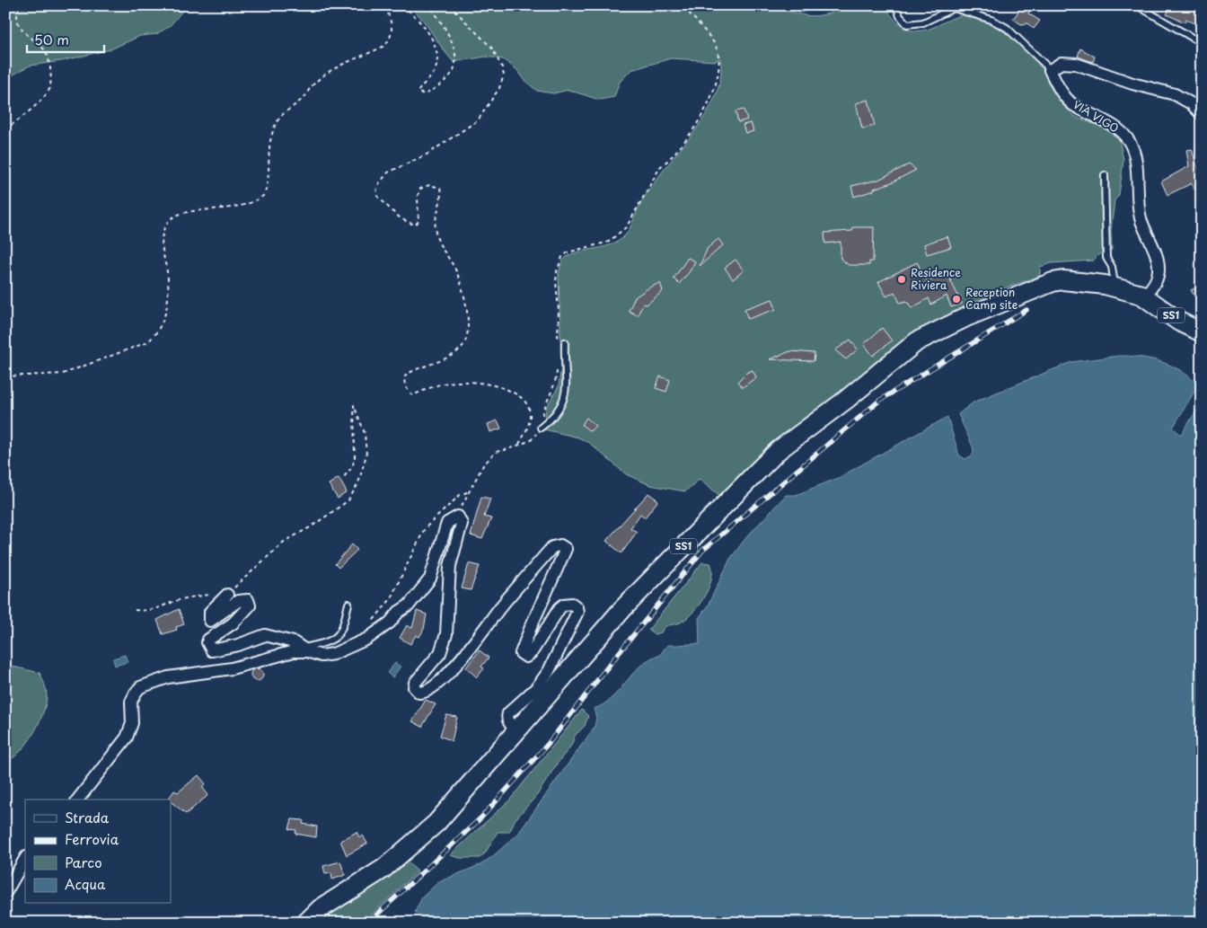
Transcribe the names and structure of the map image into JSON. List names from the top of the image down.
{
  "streets": {
    "main road": ["SS1"],
    "street": ["VIA VIGO"]
  },
  "crossings": [
    ["VIA VIGO", "SS1"]
  ],
  "places": ["Residence Riviera", "Reception Camp site"],
  "legend": [
    "Strada",
    "Ferrovia",
    "Parco",
    "Acqua"
  ],
  "scale_bar": "50 m"
}
